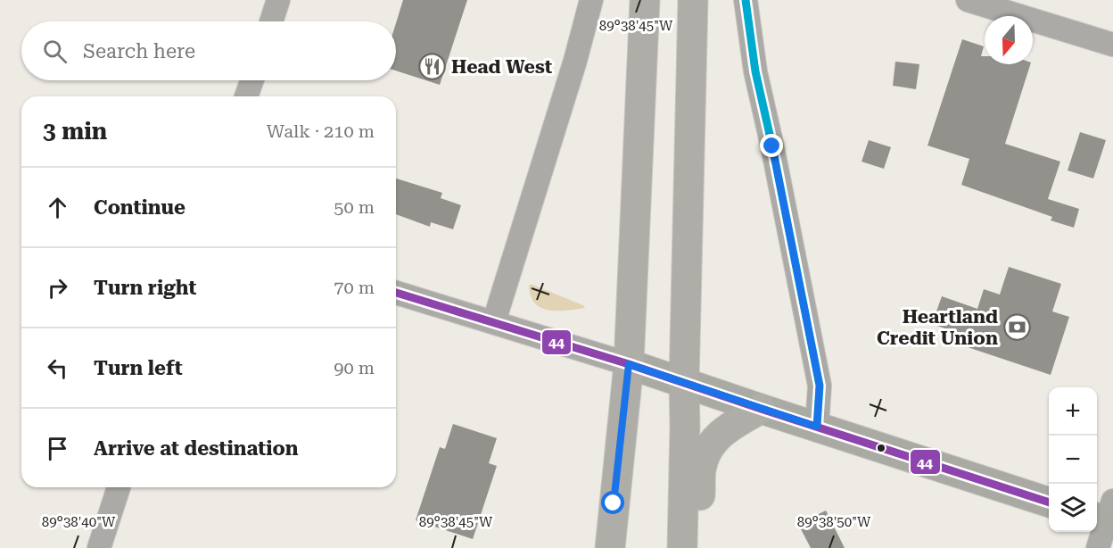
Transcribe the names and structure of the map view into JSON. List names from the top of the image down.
{
  "places": {
    "restaurant": ["Head West"],
    "bank": ["Heartland Credit Union"]
  },
  "lines": ["transit line 44"],
  "north": "bottom",
  "page": {
    "search": "Search here",
    "heading": ["3 min", "Walk · 210 m"],
    "list": [
      ["Continue", "50 m"],
      ["Turn right", "70 m"],
      ["Turn left", "90 m"],
      "Arrive at destination"
    ],
    "map_buttons": ["+", "−"]
  },
  "coordinates": ["89°38'45\"W", "89°38'40\"W", "89°38'50\"W"]
}
